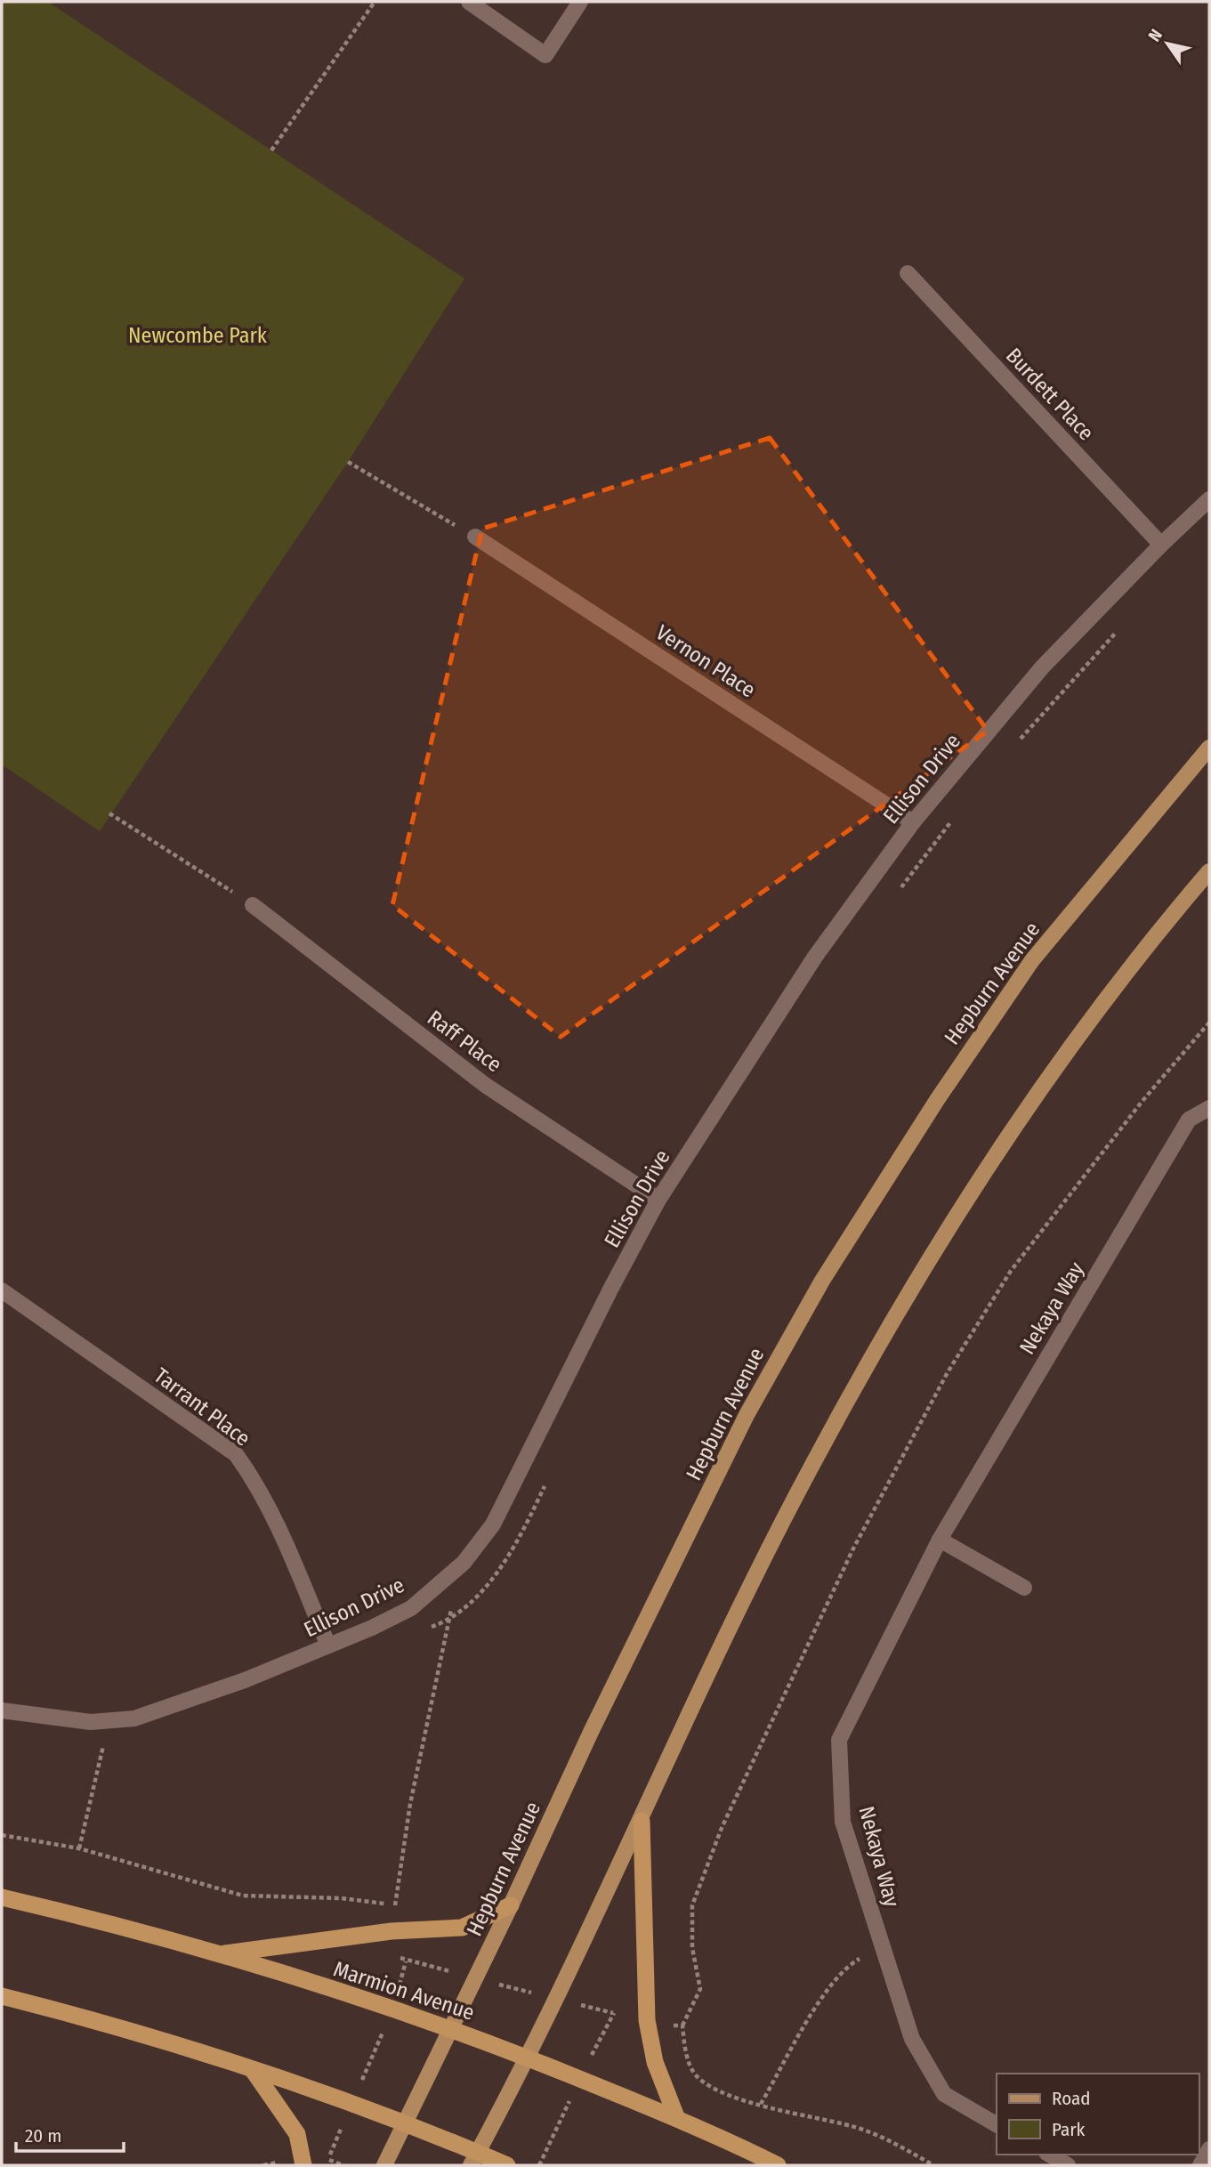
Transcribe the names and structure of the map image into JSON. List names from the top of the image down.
{
  "streets": {
    "highway": ["Marmion Avenue"],
    "main road": ["Hepburn Avenue"],
    "street": [
      "Burdett Place",
      "Vernon Place",
      "Ellison Drive",
      "Raff Place",
      "Nekaya Way",
      "Tarrant Place"
    ]
  },
  "crossings": [
    ["Burdett Place", "Ellison Drive"],
    ["Vernon Place", "Ellison Drive"],
    ["Ellison Drive", "Raff Place"],
    ["Ellison Drive", "Tarrant Place"],
    ["Hepburn Avenue", "Marmion Avenue"]
  ],
  "parks": ["Newcombe Park"],
  "legend": ["Road", "Park"],
  "scale_bar": "20 m",
  "north": "top left"
}
